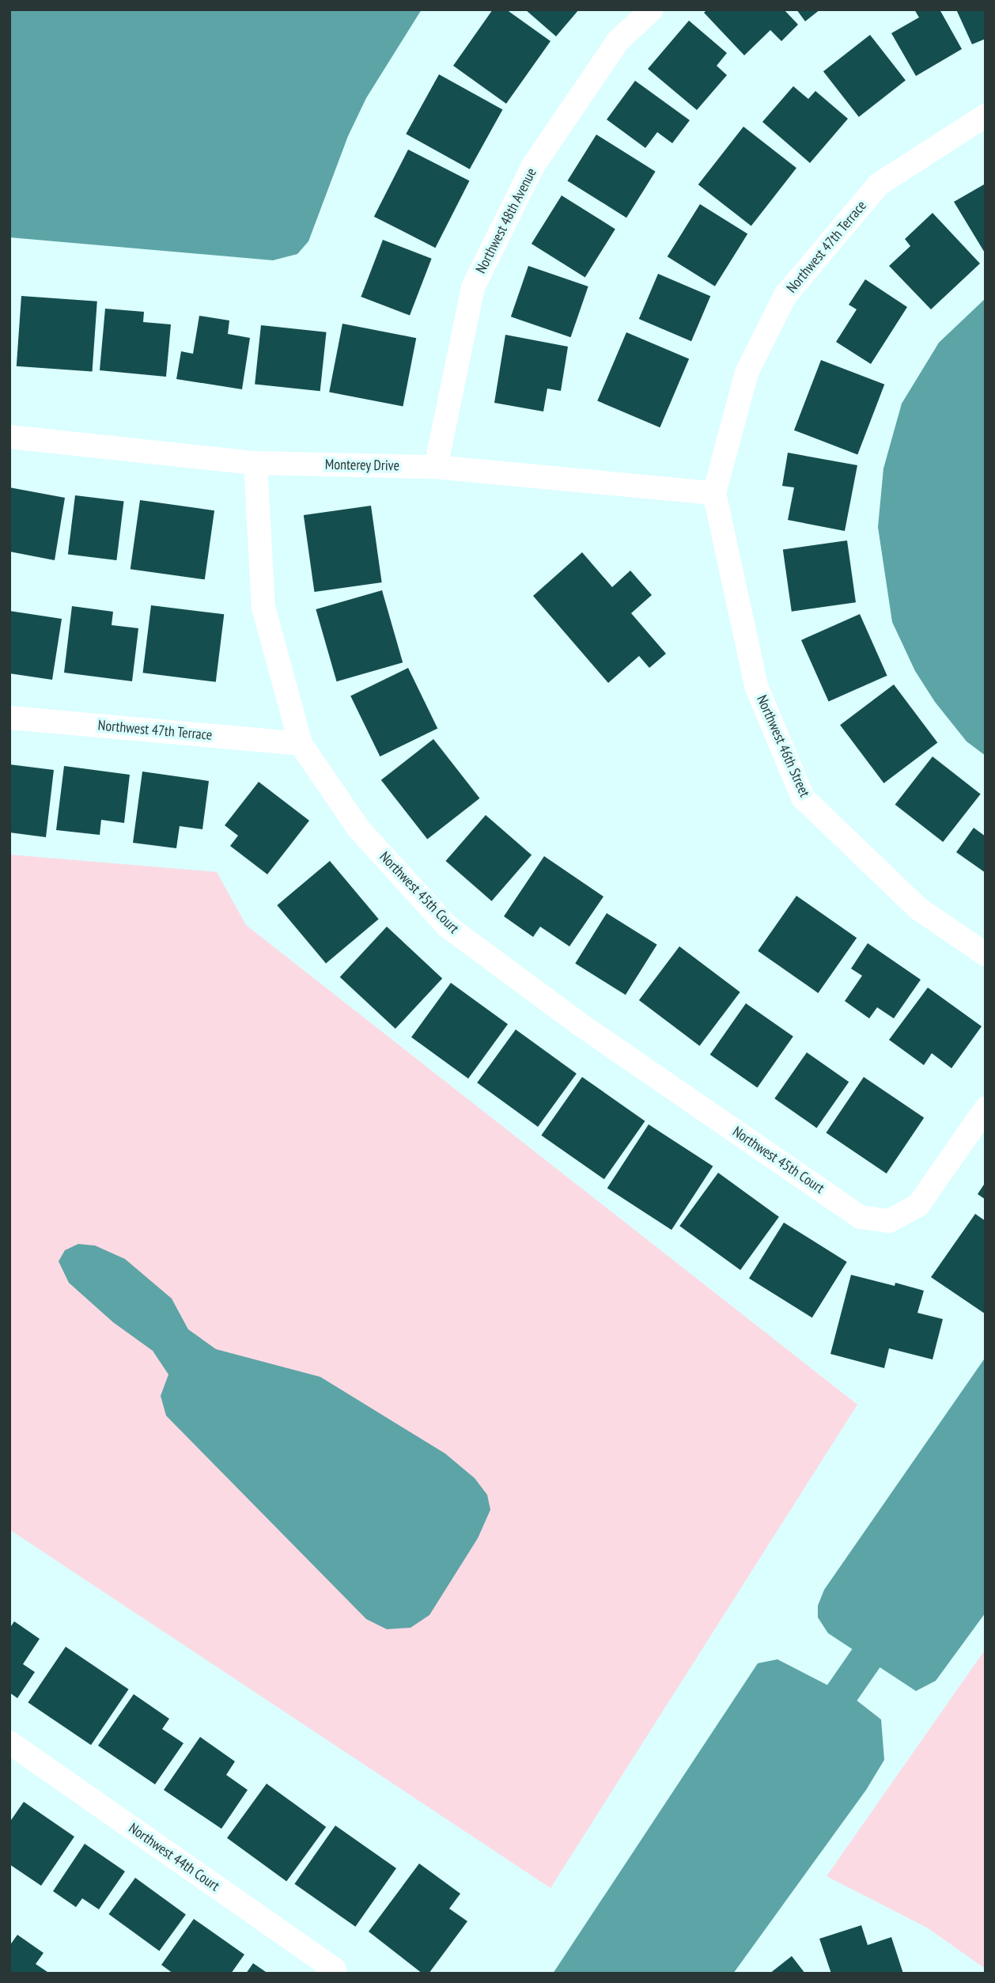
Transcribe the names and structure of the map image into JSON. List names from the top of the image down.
{
  "streets": {
    "street": [
      "Northwest 48th Avenue",
      "Northwest 47th Terrace",
      "Monterey Drive",
      "Northwest 46th Street",
      "Northwest 45th Court",
      "Northwest 44th Court"
    ]
  },
  "crossings": [
    ["Northwest 48th Avenue", "Monterey Drive"],
    ["Northwest 47th Terrace", "Monterey Drive"],
    ["Northwest 47th Terrace", "Northwest 46th Street"],
    ["Northwest 47th Terrace", "Northwest 45th Court"],
    ["Monterey Drive", "Northwest 46th Street"],
    ["Monterey Drive", "Northwest 45th Court"]
  ]
}
